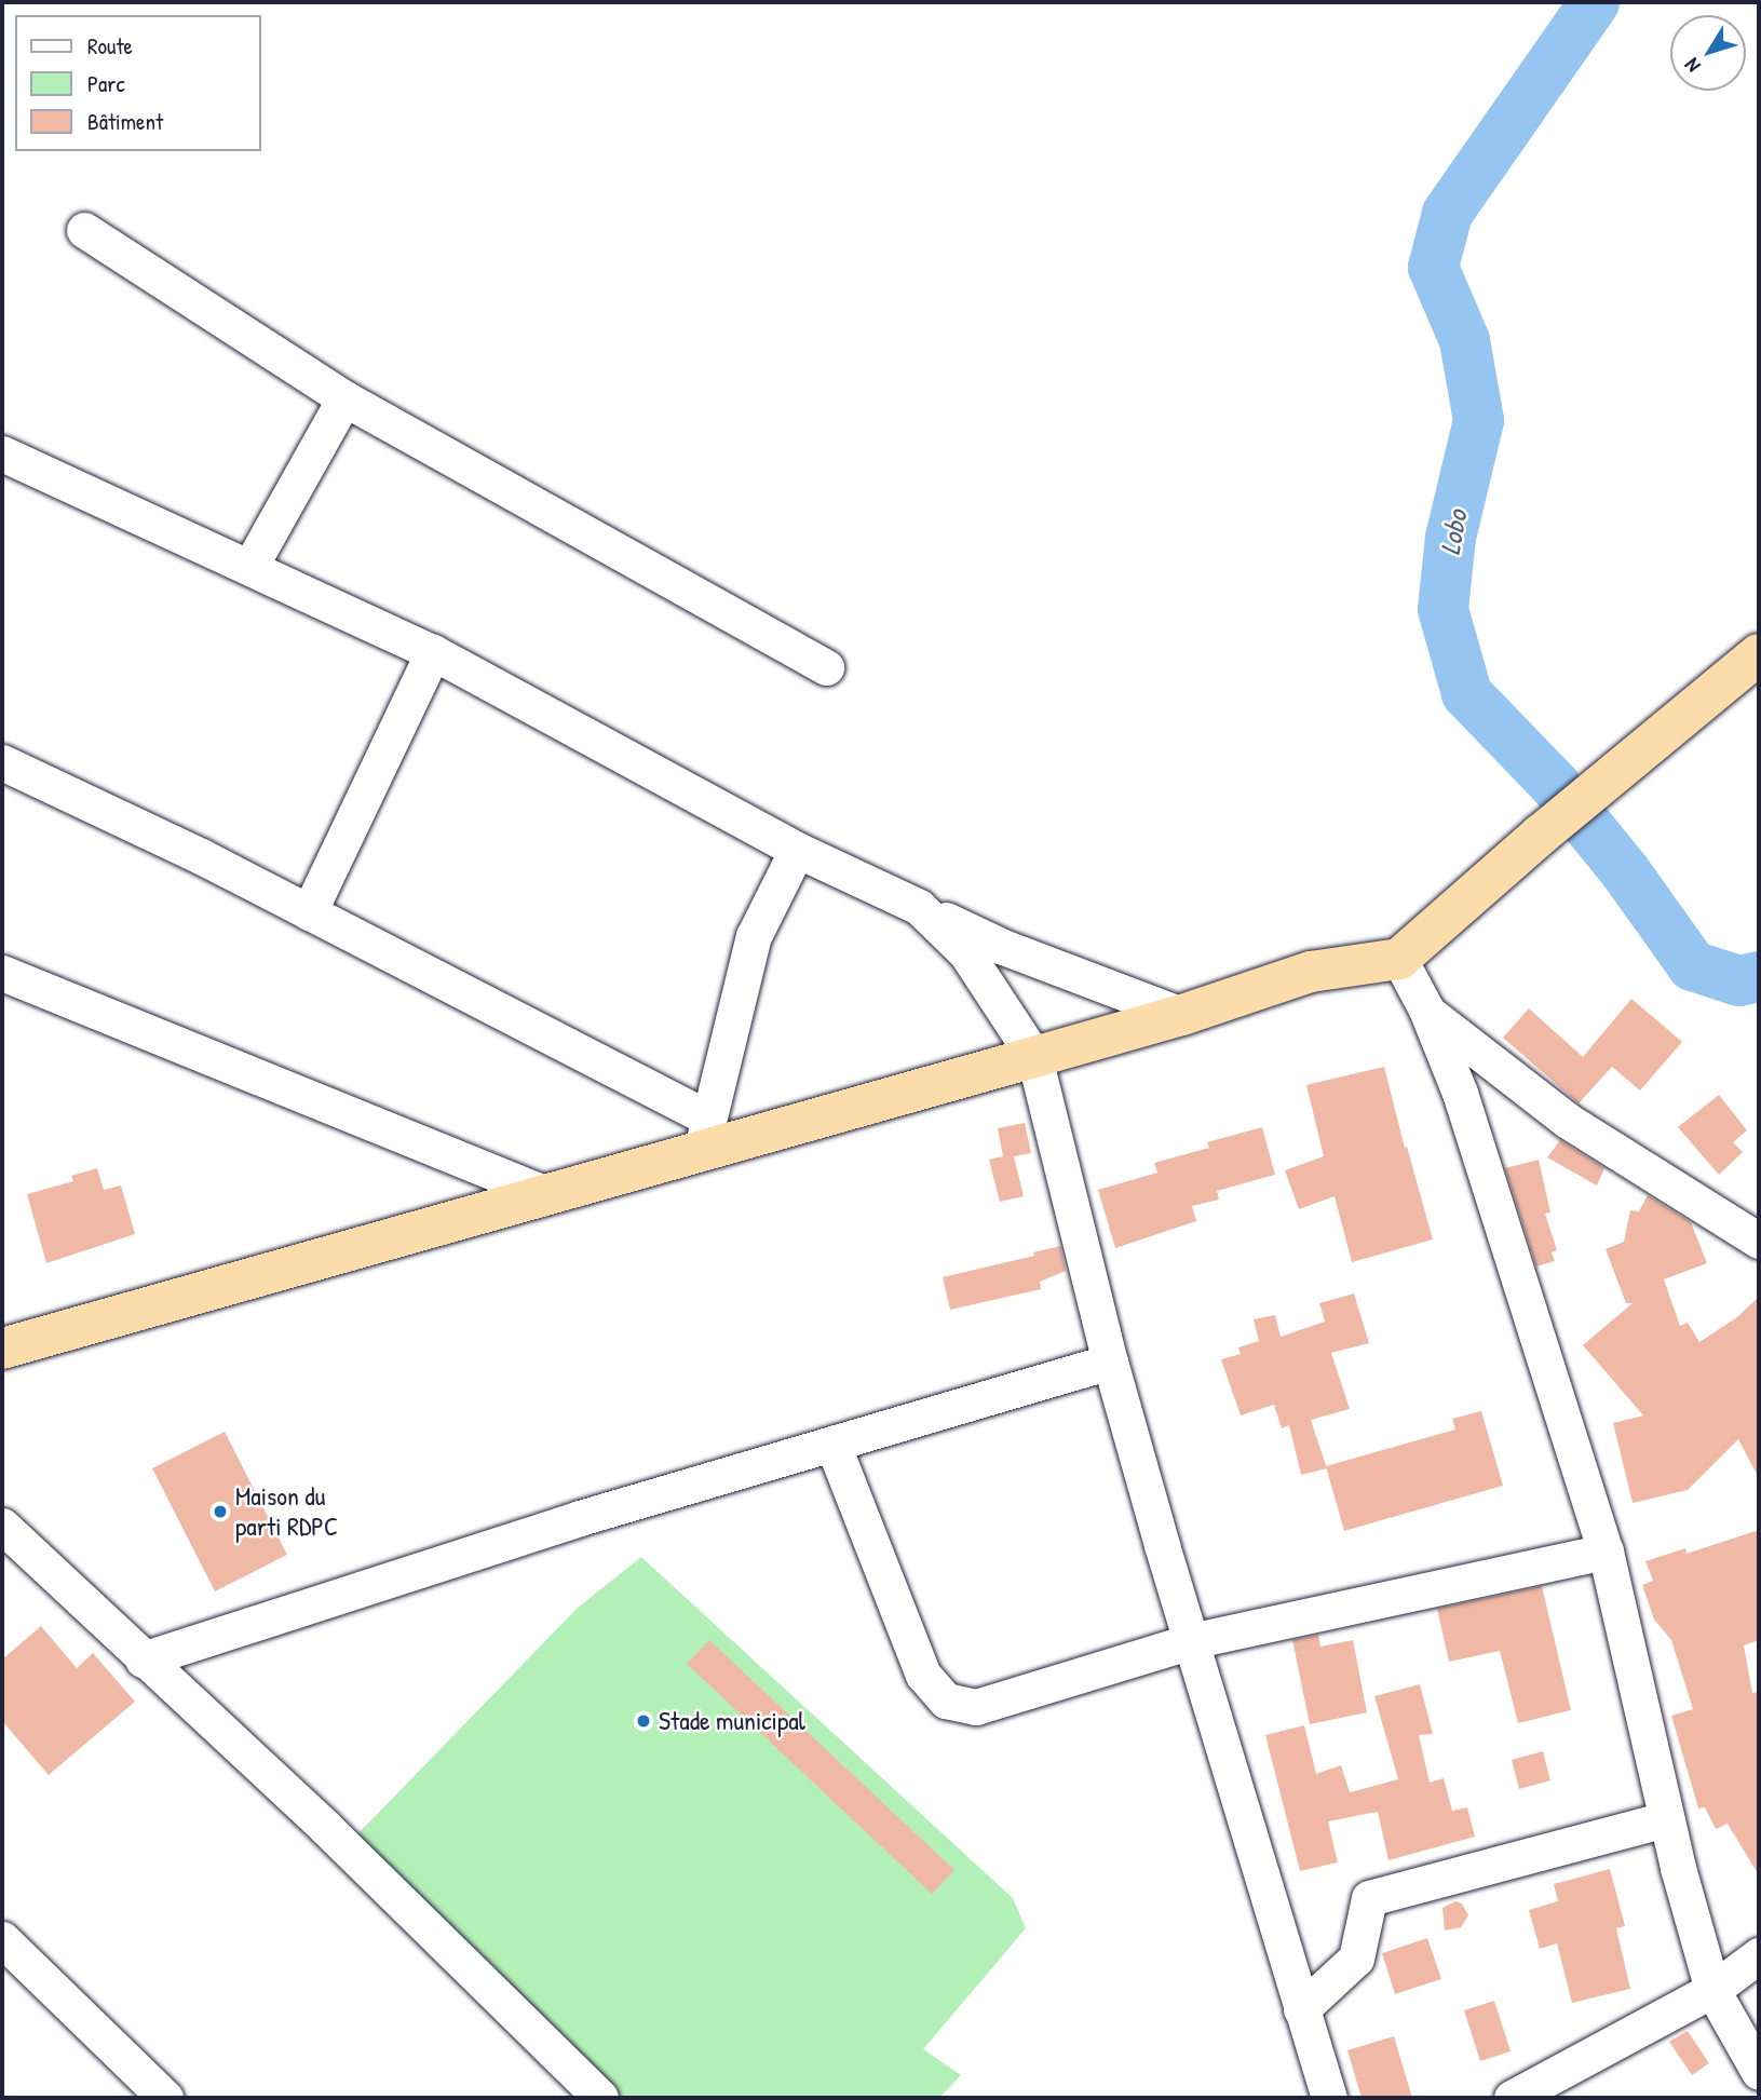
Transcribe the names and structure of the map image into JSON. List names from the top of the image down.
{
  "water": ["Lobo"],
  "places": ["Maison du parti RDPC", "Stade municipal"],
  "legend": ["Route", "Parc", "Bâtiment"],
  "north": "bottom left"
}
